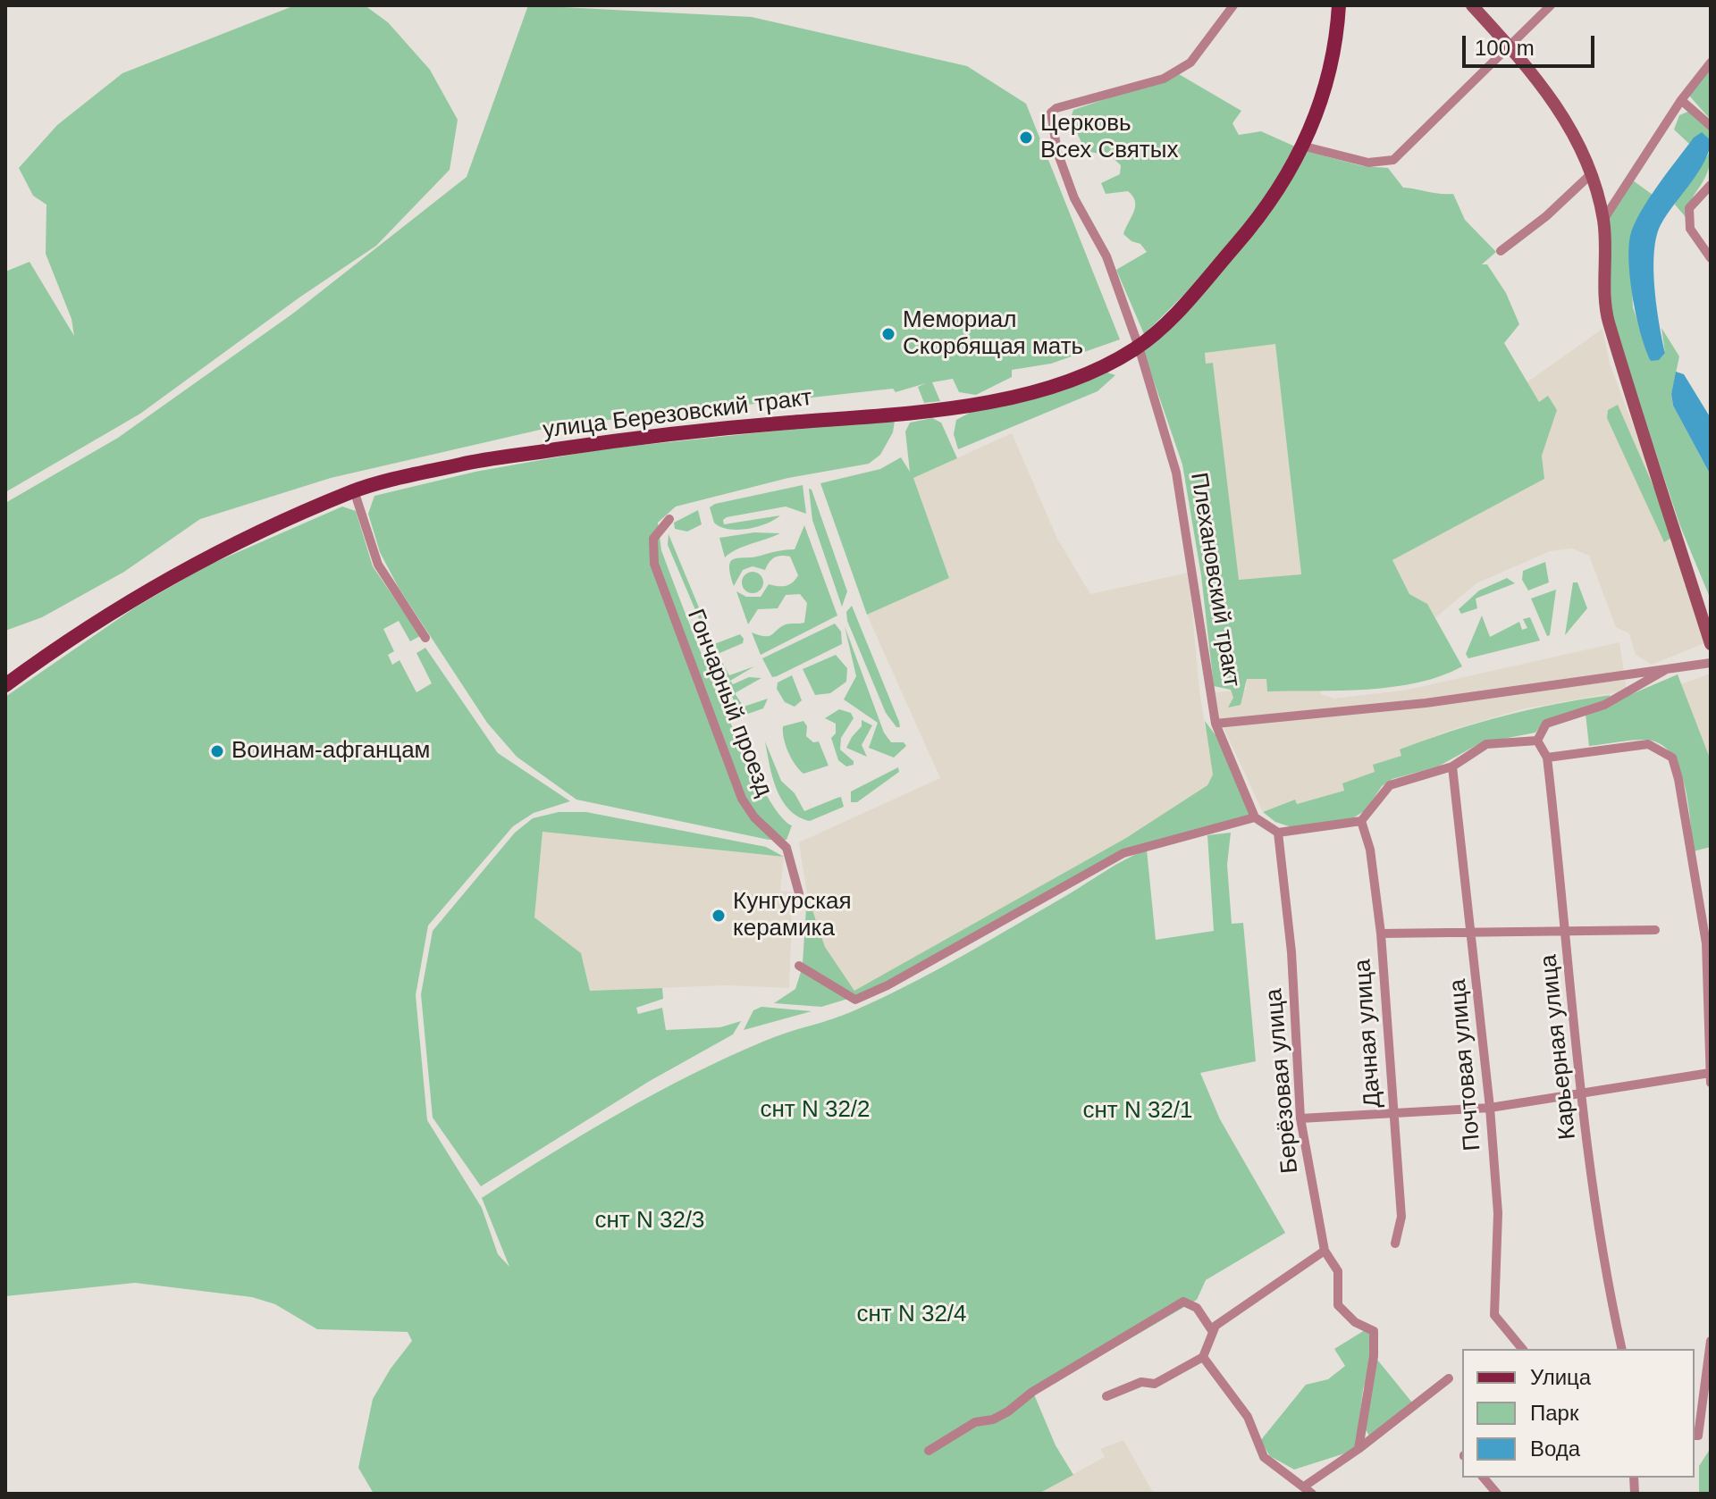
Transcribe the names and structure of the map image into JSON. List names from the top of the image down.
{
  "streets": {
    "main road": ["улица Березовский тракт"],
    "street": [
      "Плехановский тракт",
      "Гончарный проезд",
      "Дачная улица",
      "Карьерная улица",
      "Почтовая улица",
      "Берёзовая улица"
    ]
  },
  "crossings": [
    ["улица Березовский тракт", "Плехановский тракт"]
  ],
  "parks": [
    "снт N 32/2",
    "снт N 32/1",
    "снт N 32/3",
    "снт N 32/4"
  ],
  "places": [
    "Церковь Всех Святых",
    "Мемориал Скорбящая мать",
    "Воинам-афганцам",
    "Кунгурская керамика"
  ],
  "legend": ["Улица", "Парк", "Вода"],
  "scale_bar": "100 m"
}
